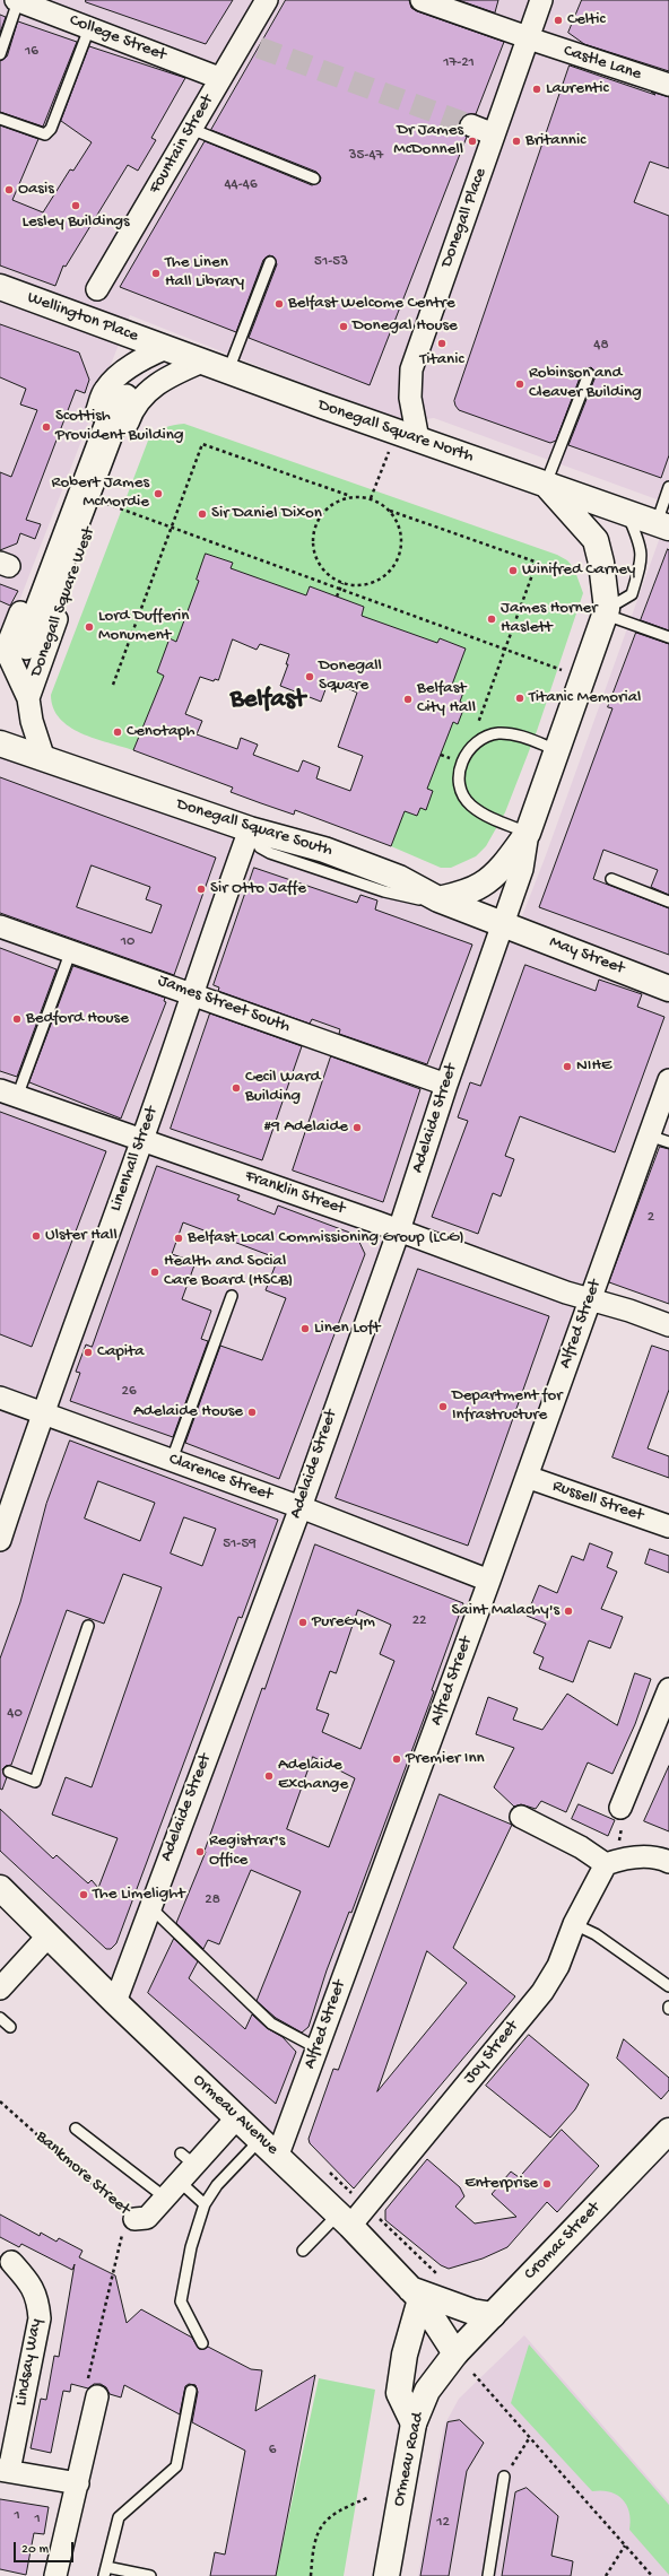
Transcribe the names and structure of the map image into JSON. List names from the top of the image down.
{
  "streets": {
    "main road": [
      "Wellington Place",
      "Donegall Square North",
      "Donegall Square South",
      "May Street",
      "Ormeau Avenue",
      "Cromac Street",
      "Ormeau Road"
    ],
    "street": [
      "College Street",
      "Castle Lane",
      "Fountain Street",
      "Donegall Place",
      "Donegall Square West",
      "James Street South",
      "Adelaide Street",
      "Linenhall Street",
      "Franklin Street",
      "Alfred Street",
      "Clarence Street",
      "Russell Street",
      "Joy Street",
      "Bankmore Street",
      "Lindsay Way"
    ]
  },
  "crossings": [
    ["College Street", "Fountain Street"],
    ["Donegall Place", "Donegall Square North"],
    ["Wellington Place", "Donegall Square North"],
    ["Wellington Place", "Donegall Square West"],
    ["Donegall Square North", "Donegall Square West"],
    ["Donegall Square West", "Donegall Square South"],
    ["Donegall Square South", "May Street"],
    ["Donegall Square South", "Adelaide Street"],
    ["Donegall Square South", "Linenhall Street"],
    ["May Street", "Adelaide Street"],
    ["James Street South", "Adelaide Street"],
    ["James Street South", "Linenhall Street"],
    ["Adelaide Street", "Franklin Street"],
    ["Adelaide Street", "Clarence Street"],
    ["Adelaide Street", "Ormeau Avenue"],
    ["Linenhall Street", "Franklin Street"],
    ["Linenhall Street", "Clarence Street"],
    ["Franklin Street", "Alfred Street"],
    ["Alfred Street", "Clarence Street"],
    ["Alfred Street", "Russell Street"],
    ["Alfred Street", "Ormeau Avenue"],
    ["Joy Street", "Ormeau Avenue"],
    ["Ormeau Avenue", "Bankmore Street"],
    ["Ormeau Avenue", "Cromac Street"],
    ["Ormeau Avenue", "Ormeau Road"],
    ["Cromac Street", "Ormeau Road"]
  ],
  "districts": ["Belfast"],
  "places": [
    "Celtic",
    "Laurentic",
    "Dr James McDonnell",
    "Britannic",
    "Oasis",
    "Lesley Buildings",
    "The Linen Hall Library",
    "Belfast Welcome Centre",
    "Donegal House",
    "Titanic",
    "Robinson and Cleaver Building",
    "Scottish Provident Building",
    "Robert James McMordie",
    "Sir Daniel Dixon",
    "Winifred Carney",
    "James Horner Haslett",
    "Lord Dufferin Monument",
    "Donegall Square",
    "Titanic Memorial",
    "Belfast City Hall",
    "Cenotaph",
    "Sir Otto Jaffe",
    "Bedford House",
    "NIHE",
    "Cecil Ward Building",
    "#9 Adelaide",
    "Ulster Hall",
    "Belfast Local Commissioning Group (LCG)",
    "Health and Social Care Board (HSCB)",
    "Linen Loft",
    "Capita",
    "Department for Infrastructure",
    "Adelaide House",
    "Saint Malachy's",
    "PureGym",
    "Premier Inn",
    "Adelaide Exchange",
    "Registrar's Office",
    "The Limelight",
    "Enterprise"
  ],
  "house_numbers": [
    "16",
    "17-21",
    "35-47",
    "44-46",
    "51-53",
    "48",
    "10",
    "2",
    "26",
    "51-59",
    "22",
    "40",
    "28",
    "6",
    "1",
    "1",
    "12"
  ],
  "scale_bar": "20 m"
}
